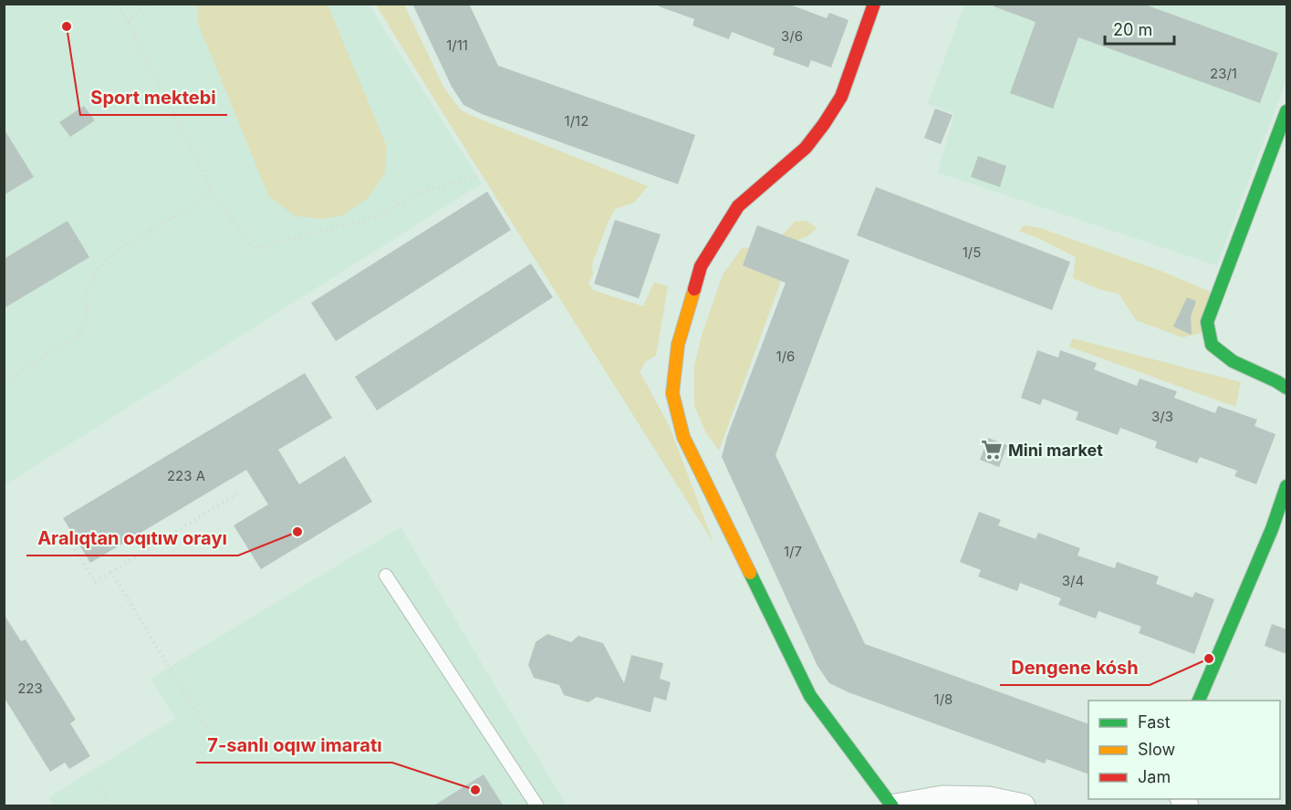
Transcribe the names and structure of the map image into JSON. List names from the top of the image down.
{
  "places": {
    "other": [
      "Sport mektebi",
      "Aralıqtan oqıtıw orayı",
      "Dengene kósh",
      "7-sanlı oqıw imaratı"
    ],
    "supermarket": ["Mini market"]
  },
  "house_numbers": [
    "3/6",
    "1/11",
    "23/1",
    "1/12",
    "1/5",
    "1/6",
    "3/3",
    "223 А",
    "1/7",
    "3/4",
    "223",
    "1/8"
  ],
  "legend": ["Fast", "Slow", "Jam"],
  "scale_bar": "20 m"
}
